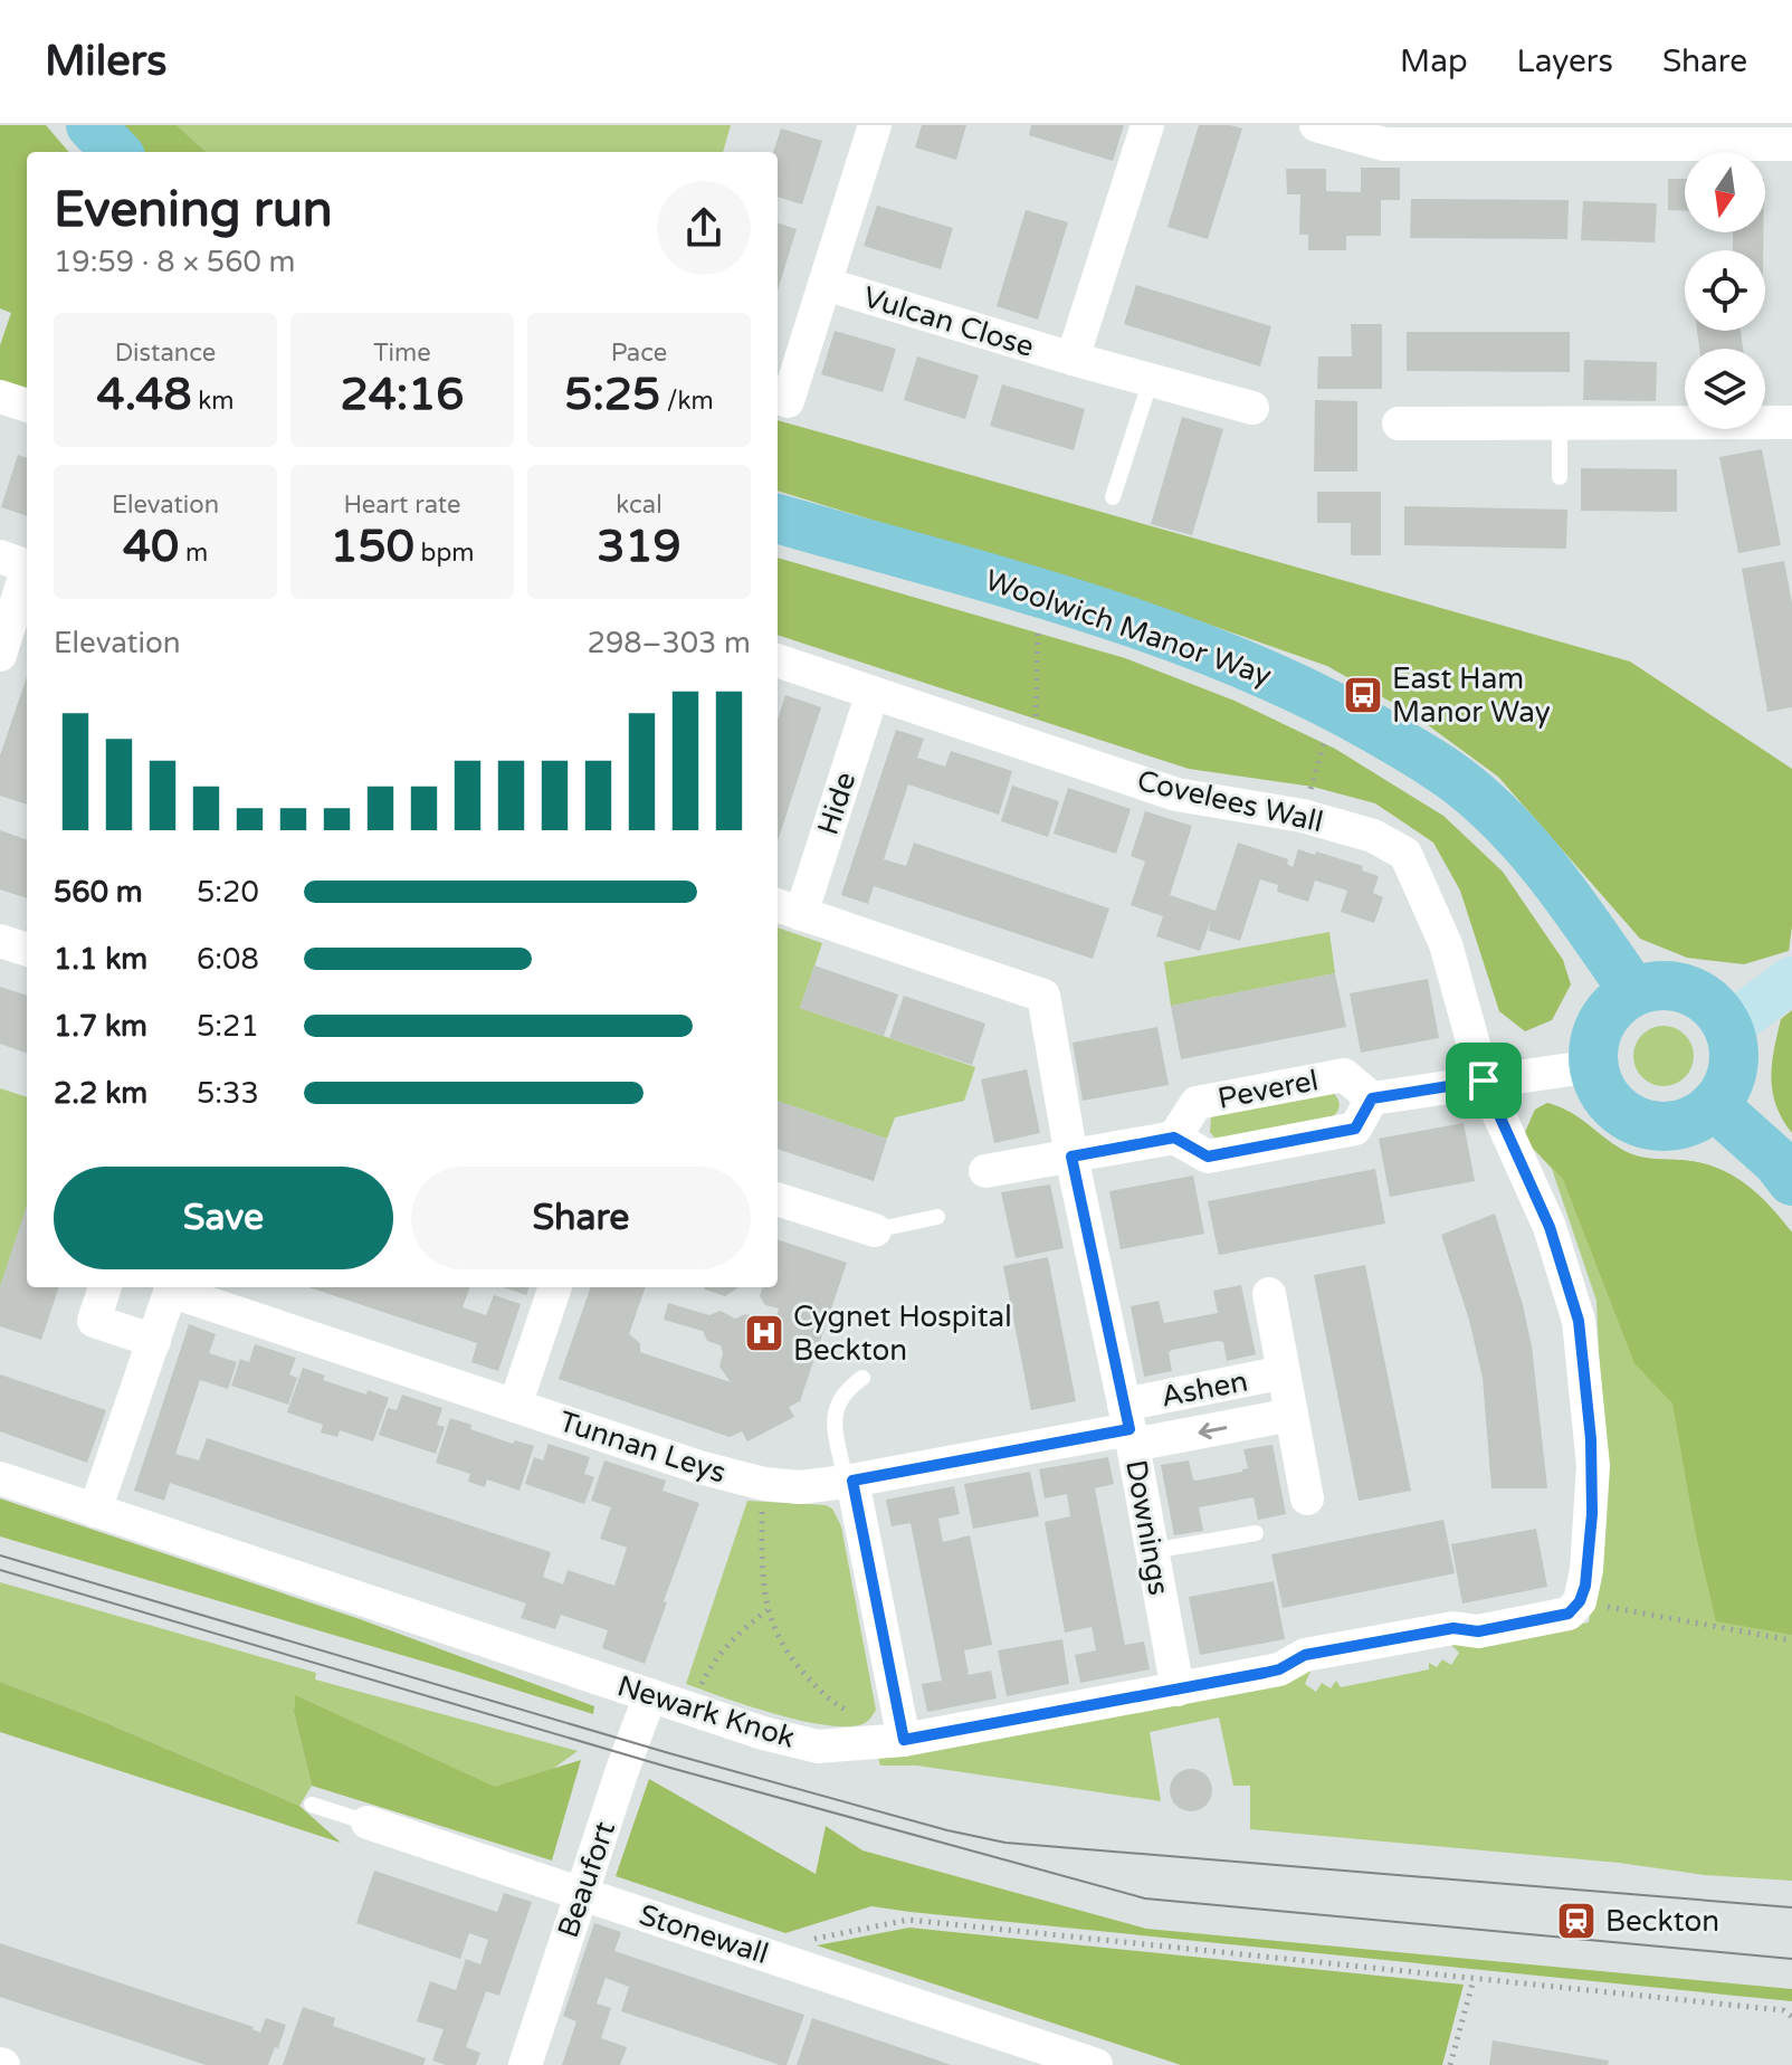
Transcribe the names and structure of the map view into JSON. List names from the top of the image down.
{
  "streets": {
    "main road": ["Woolwich Manor Way"],
    "street": [
      "Vulcan Close",
      "Covelees Wall",
      "Hide",
      "Peverel",
      "Ashen",
      "Tunnan Leys",
      "Downings",
      "Newark Knok",
      "Beaufort",
      "Stonewall"
    ]
  },
  "crossings": [
    ["Covelees Wall", "Hide"],
    ["Hide", "Downings"],
    ["Ashen", "Tunnan Leys"],
    ["Ashen", "Downings"],
    ["Tunnan Leys", "Downings"],
    ["Downings", "Newark Knok"],
    ["Newark Knok", "Beaufort"],
    ["Beaufort", "Stonewall"]
  ],
  "places": {
    "bus stop": ["East Ham Manor Way"],
    "hospital": ["Cygnet Hospital Beckton"],
    "station": ["Beckton"]
  },
  "north": "bottom",
  "page": {
    "header": "Milers",
    "nav": ["Map", "Layers", "Share"],
    "heading": ["Evening run", "19:59 · 8 × 560 m"],
    "stats": [
      ["Distance", "4.48 km"],
      ["Time", "24:16"],
      ["Pace", "5:25 /km"],
      ["Elevation", "40 m"],
      ["Heart rate", "150 bpm"],
      ["kcal", "319"]
    ],
    "chart": ["Elevation", "298–303 m"],
    "list": [
      {
        "name": "560 m",
        "note": "5:20"
      },
      {
        "name": "1.1 km",
        "note": "6:08"
      },
      {
        "name": "1.7 km",
        "note": "5:21"
      },
      {
        "name": "2.2 km",
        "note": "5:33"
      }
    ],
    "buttons": ["Save", "Share"]
  }
}
